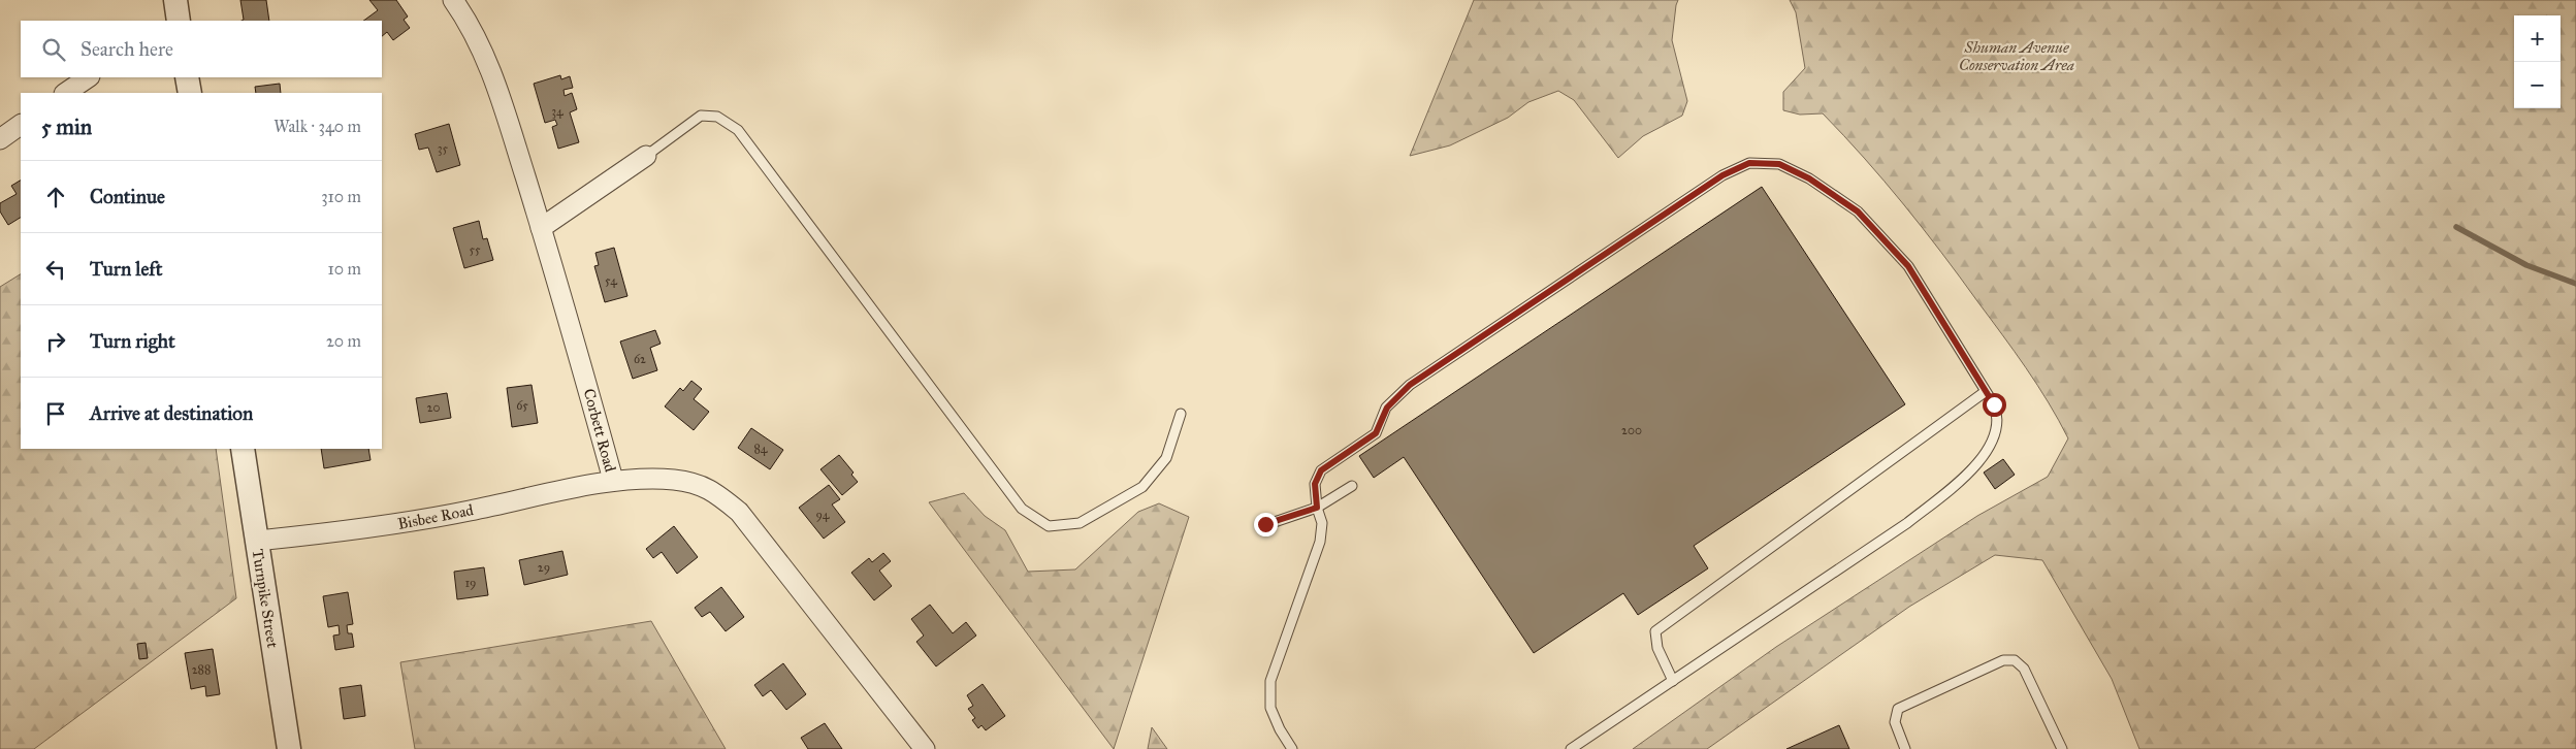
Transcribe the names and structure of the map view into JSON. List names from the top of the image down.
{
  "streets": {
    "street": ["Corbett Road", "Bisbee Road", "Turnpike Street"]
  },
  "crossings": [
    ["Corbett Road", "Bisbee Road"],
    ["Bisbee Road", "Turnpike Street"]
  ],
  "parks": ["Shuman Avenue Conservation Area"],
  "house_numbers": [
    "34",
    "35",
    "55",
    "54",
    "62",
    "65",
    "20",
    "200",
    "84",
    "94",
    "29",
    "19",
    "288"
  ],
  "page": {
    "map_buttons": ["+", "−"],
    "search": "Search here",
    "heading": ["5 min", "Walk · 340 m"],
    "list": [
      ["Continue", "310 m"],
      ["Turn left", "10 m"],
      ["Turn right", "20 m"],
      "Arrive at destination"
    ]
  }
}
